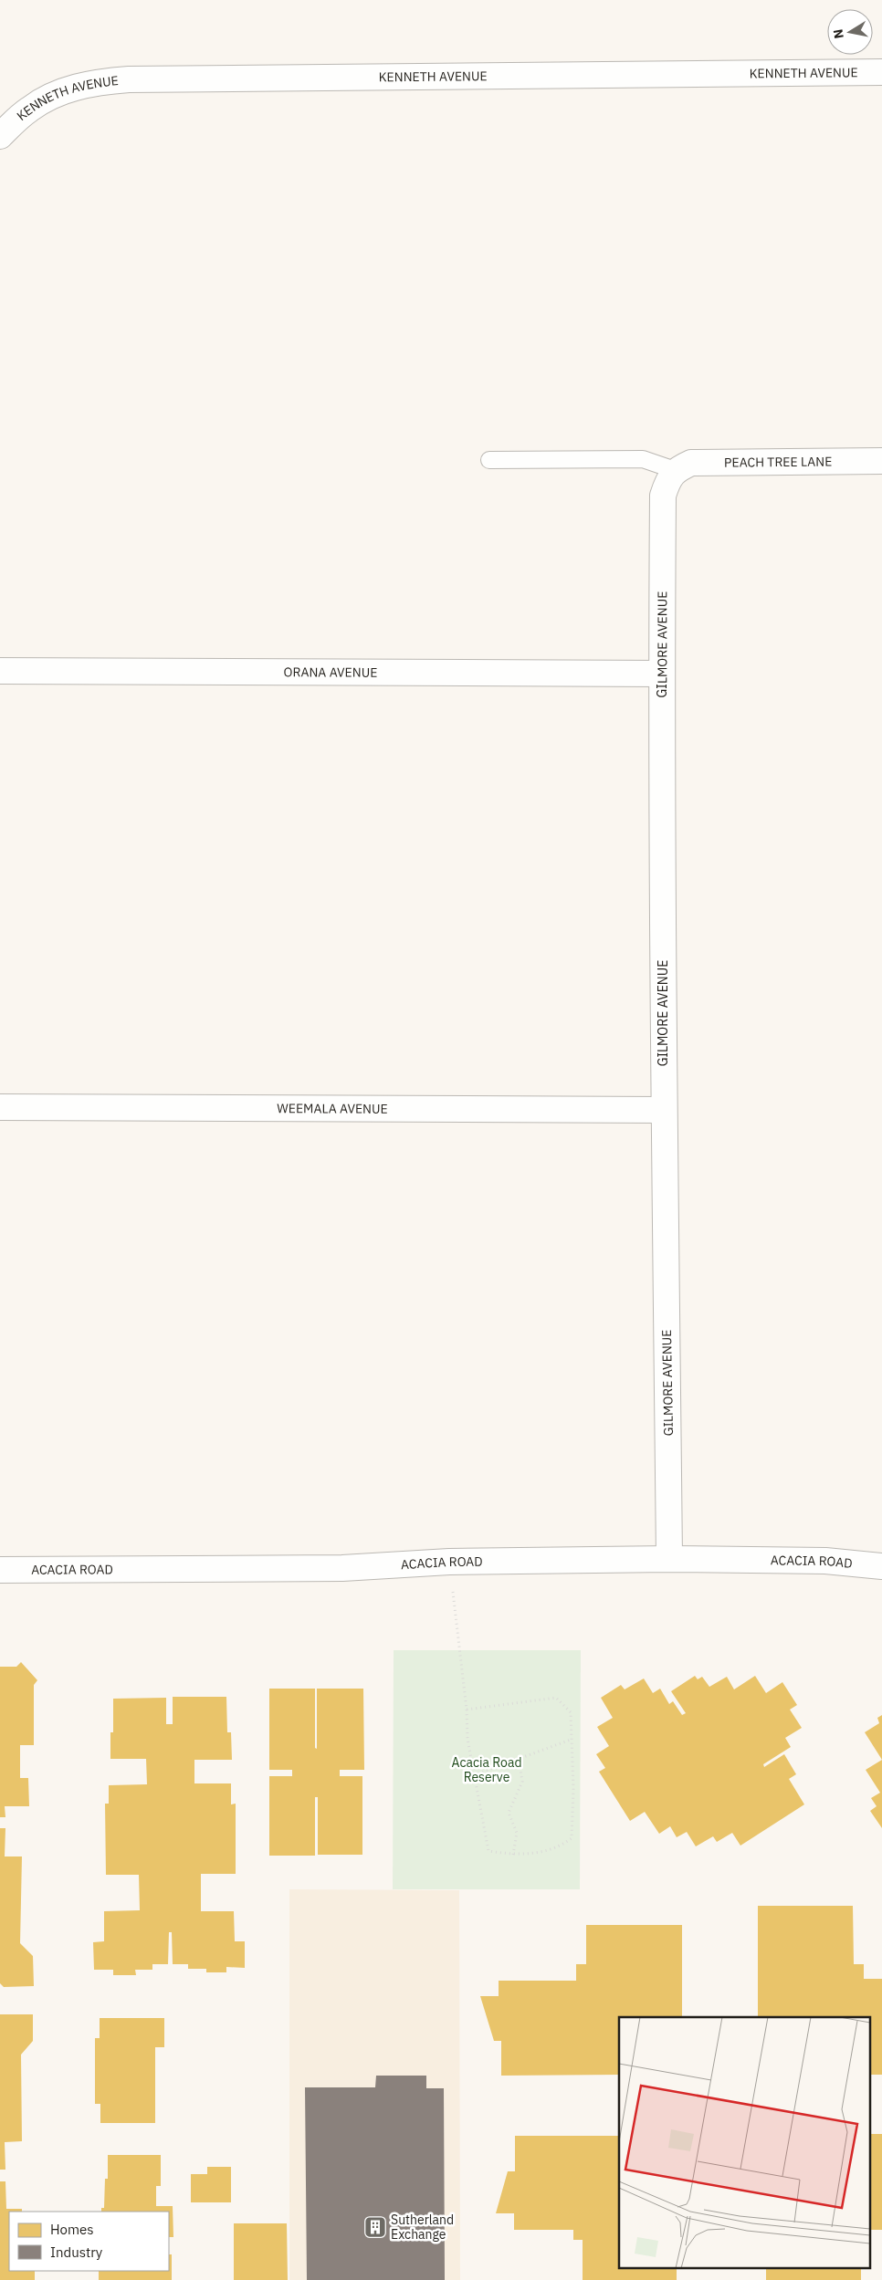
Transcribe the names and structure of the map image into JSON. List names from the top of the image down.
{
  "streets": {
    "street": [
      "KENNETH AVENUE",
      "PEACH TREE LANE",
      "GILMORE AVENUE",
      "ORANA AVENUE",
      "WEEMALA AVENUE",
      "ACACIA ROAD"
    ]
  },
  "crossings": [
    ["PEACH TREE LANE", "GILMORE AVENUE"],
    ["GILMORE AVENUE", "ORANA AVENUE"],
    ["GILMORE AVENUE", "WEEMALA AVENUE"],
    ["GILMORE AVENUE", "ACACIA ROAD"]
  ],
  "parks": ["Acacia Road Reserve"],
  "places": {
    "building": ["Sutherland Exchange"]
  },
  "legend": ["Homes", "Industry"],
  "north": "left"
}
